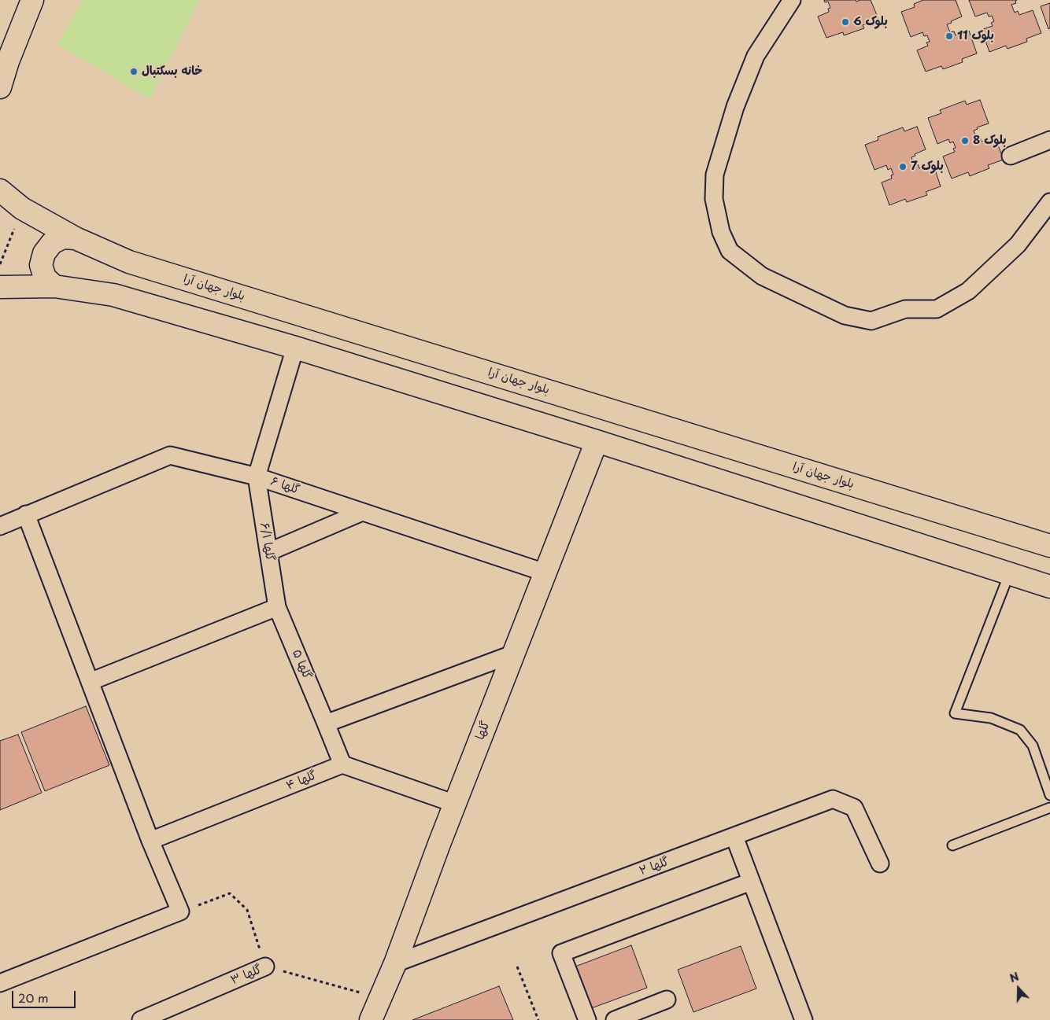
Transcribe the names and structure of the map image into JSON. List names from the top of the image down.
{
  "streets": {
    "main road": ["بلوار جهان آرا", "گلها"],
    "street": [
      "گلها ۶",
      "گلها ۶/۱",
      "گلها ۵",
      "گلها ۴",
      "گلها ۲",
      "گلها ۳"
    ]
  },
  "crossings": [
    ["گلها ۶", "گلها ۶/۱"],
    ["گلها ۶", "گلها"],
    ["گلها ۶/۱", "گلها ۵"],
    ["گلها ۵", "گلها ۴"],
    ["گلها", "گلها ۲"],
    ["گلها", "گلها ۳"]
  ],
  "places": [
    "بلوک 6",
    "بلوک 11",
    "خانه بسکتبال",
    "بلوک 8",
    "بلوک 7"
  ],
  "scale_bar": "20 m",
  "north": "top"
}
